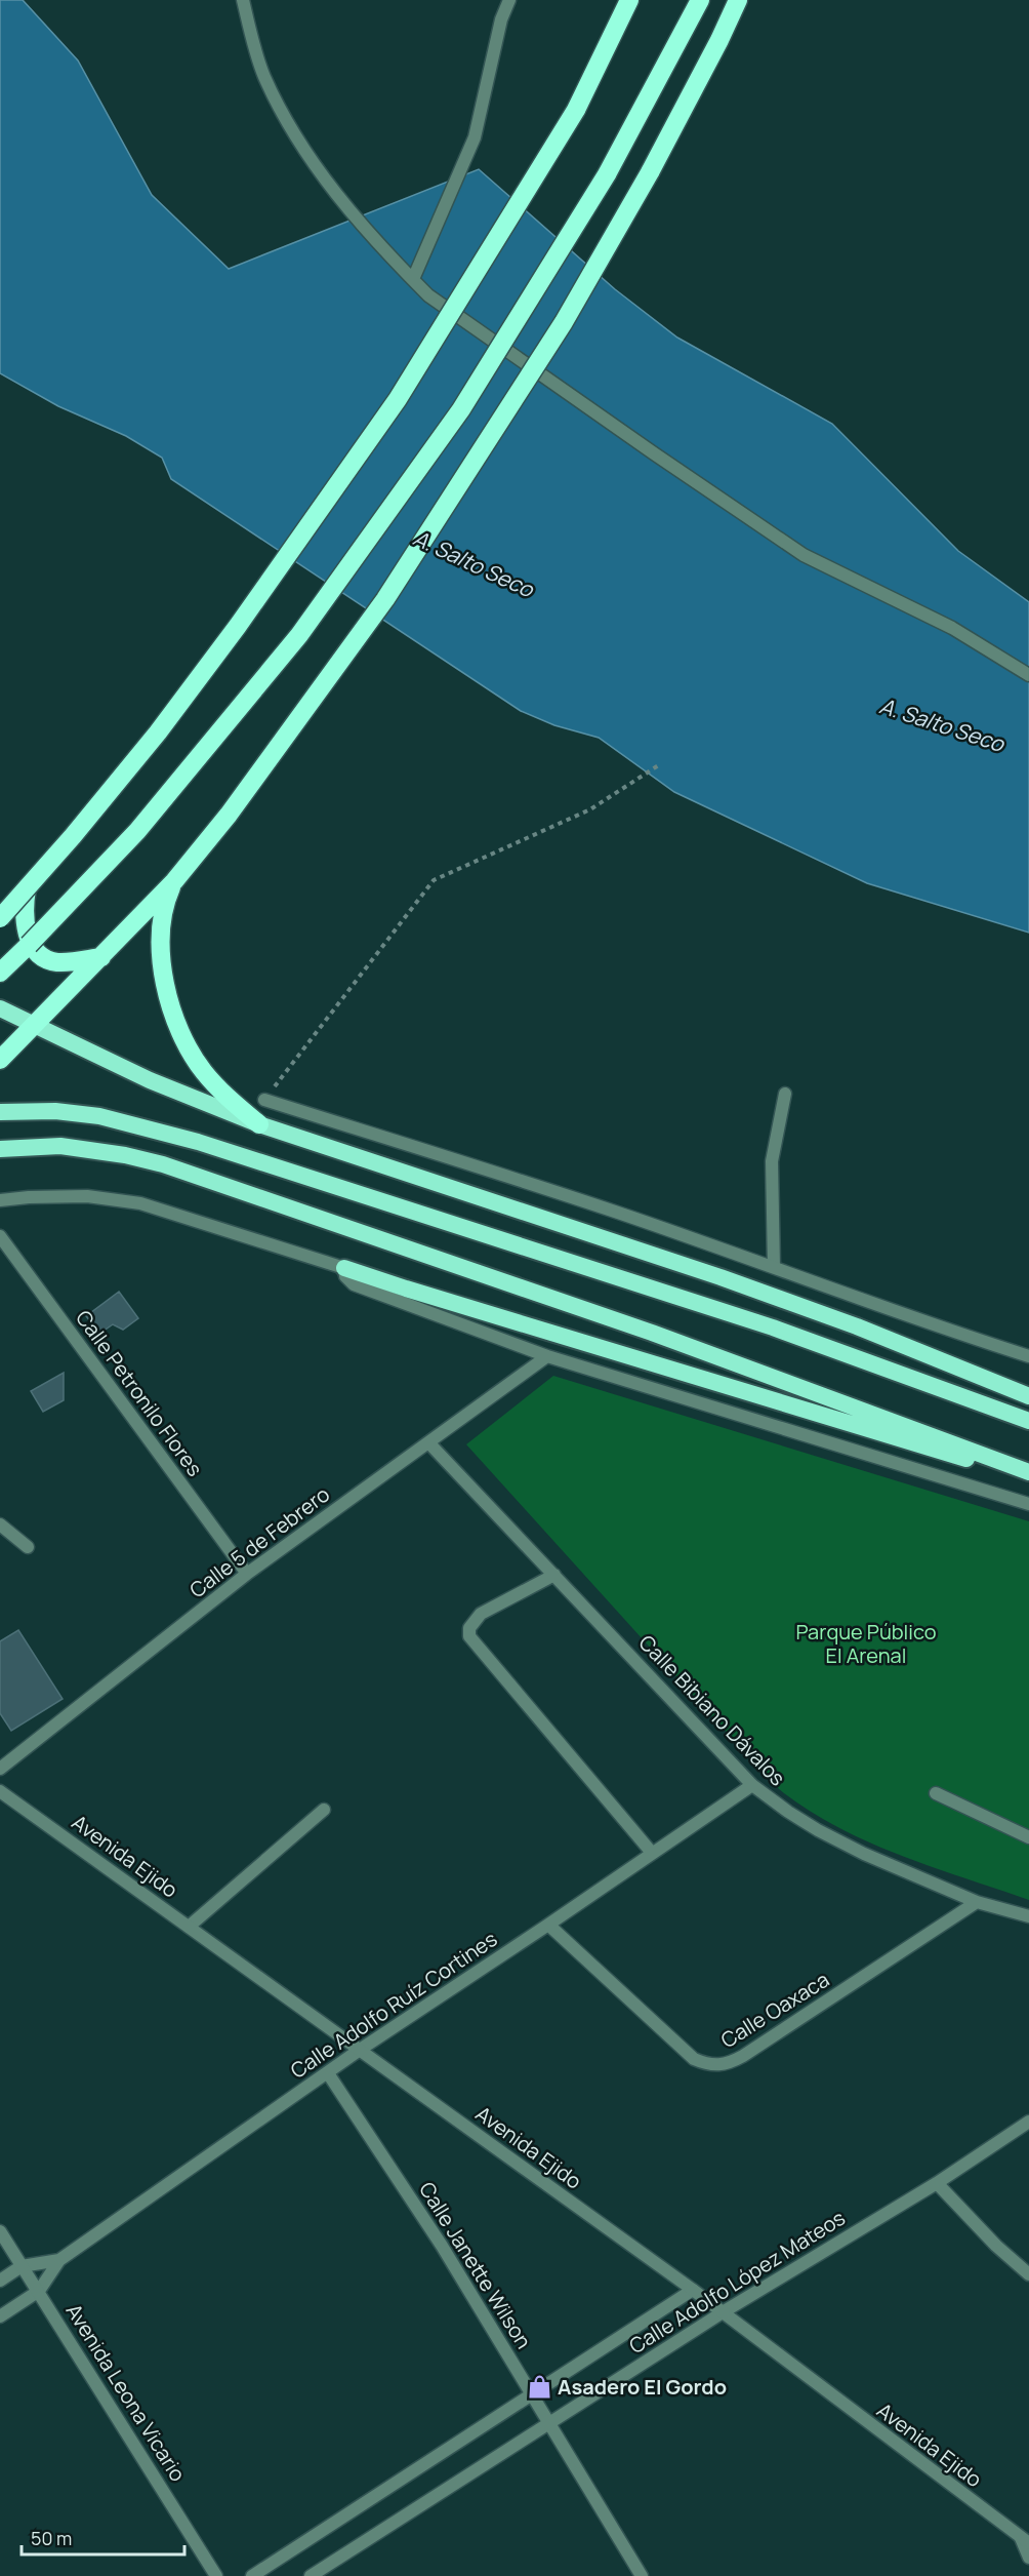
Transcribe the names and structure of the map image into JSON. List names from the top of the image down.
{
  "streets": {
    "street": [
      "Calle Petronilo Flores",
      "Calle 5 de Febrero",
      "Calle Bibiano Dávalos",
      "Avenida Ejido",
      "Calle Adolfo Ruíz Cortines",
      "Calle Oaxaca",
      "Calle Janette Wilson",
      "Calle Adolfo López Mateos",
      "Avenida Leona Vicario"
    ]
  },
  "crossings": [
    ["Calle Petronilo Flores", "Calle 5 de Febrero"],
    ["Calle 5 de Febrero", "Calle Bibiano Dávalos"],
    ["Calle Bibiano Dávalos", "Calle Adolfo Ruíz Cortines"],
    ["Calle Bibiano Dávalos", "Calle Oaxaca"],
    ["Avenida Ejido", "Calle Adolfo Ruíz Cortines"],
    ["Avenida Ejido", "Calle Adolfo López Mateos"],
    ["Calle Adolfo Ruíz Cortines", "Calle Oaxaca"],
    ["Calle Adolfo Ruíz Cortines", "Calle Janette Wilson"],
    ["Calle Adolfo Ruíz Cortines", "Avenida Leona Vicario"],
    ["Calle Janette Wilson", "Calle Adolfo López Mateos"]
  ],
  "water": ["A. Salto Seco"],
  "parks": ["Parque Público El Arenal"],
  "places": {
    "shop": ["Asadero El Gordo"]
  },
  "scale_bar": "50 m"
}
